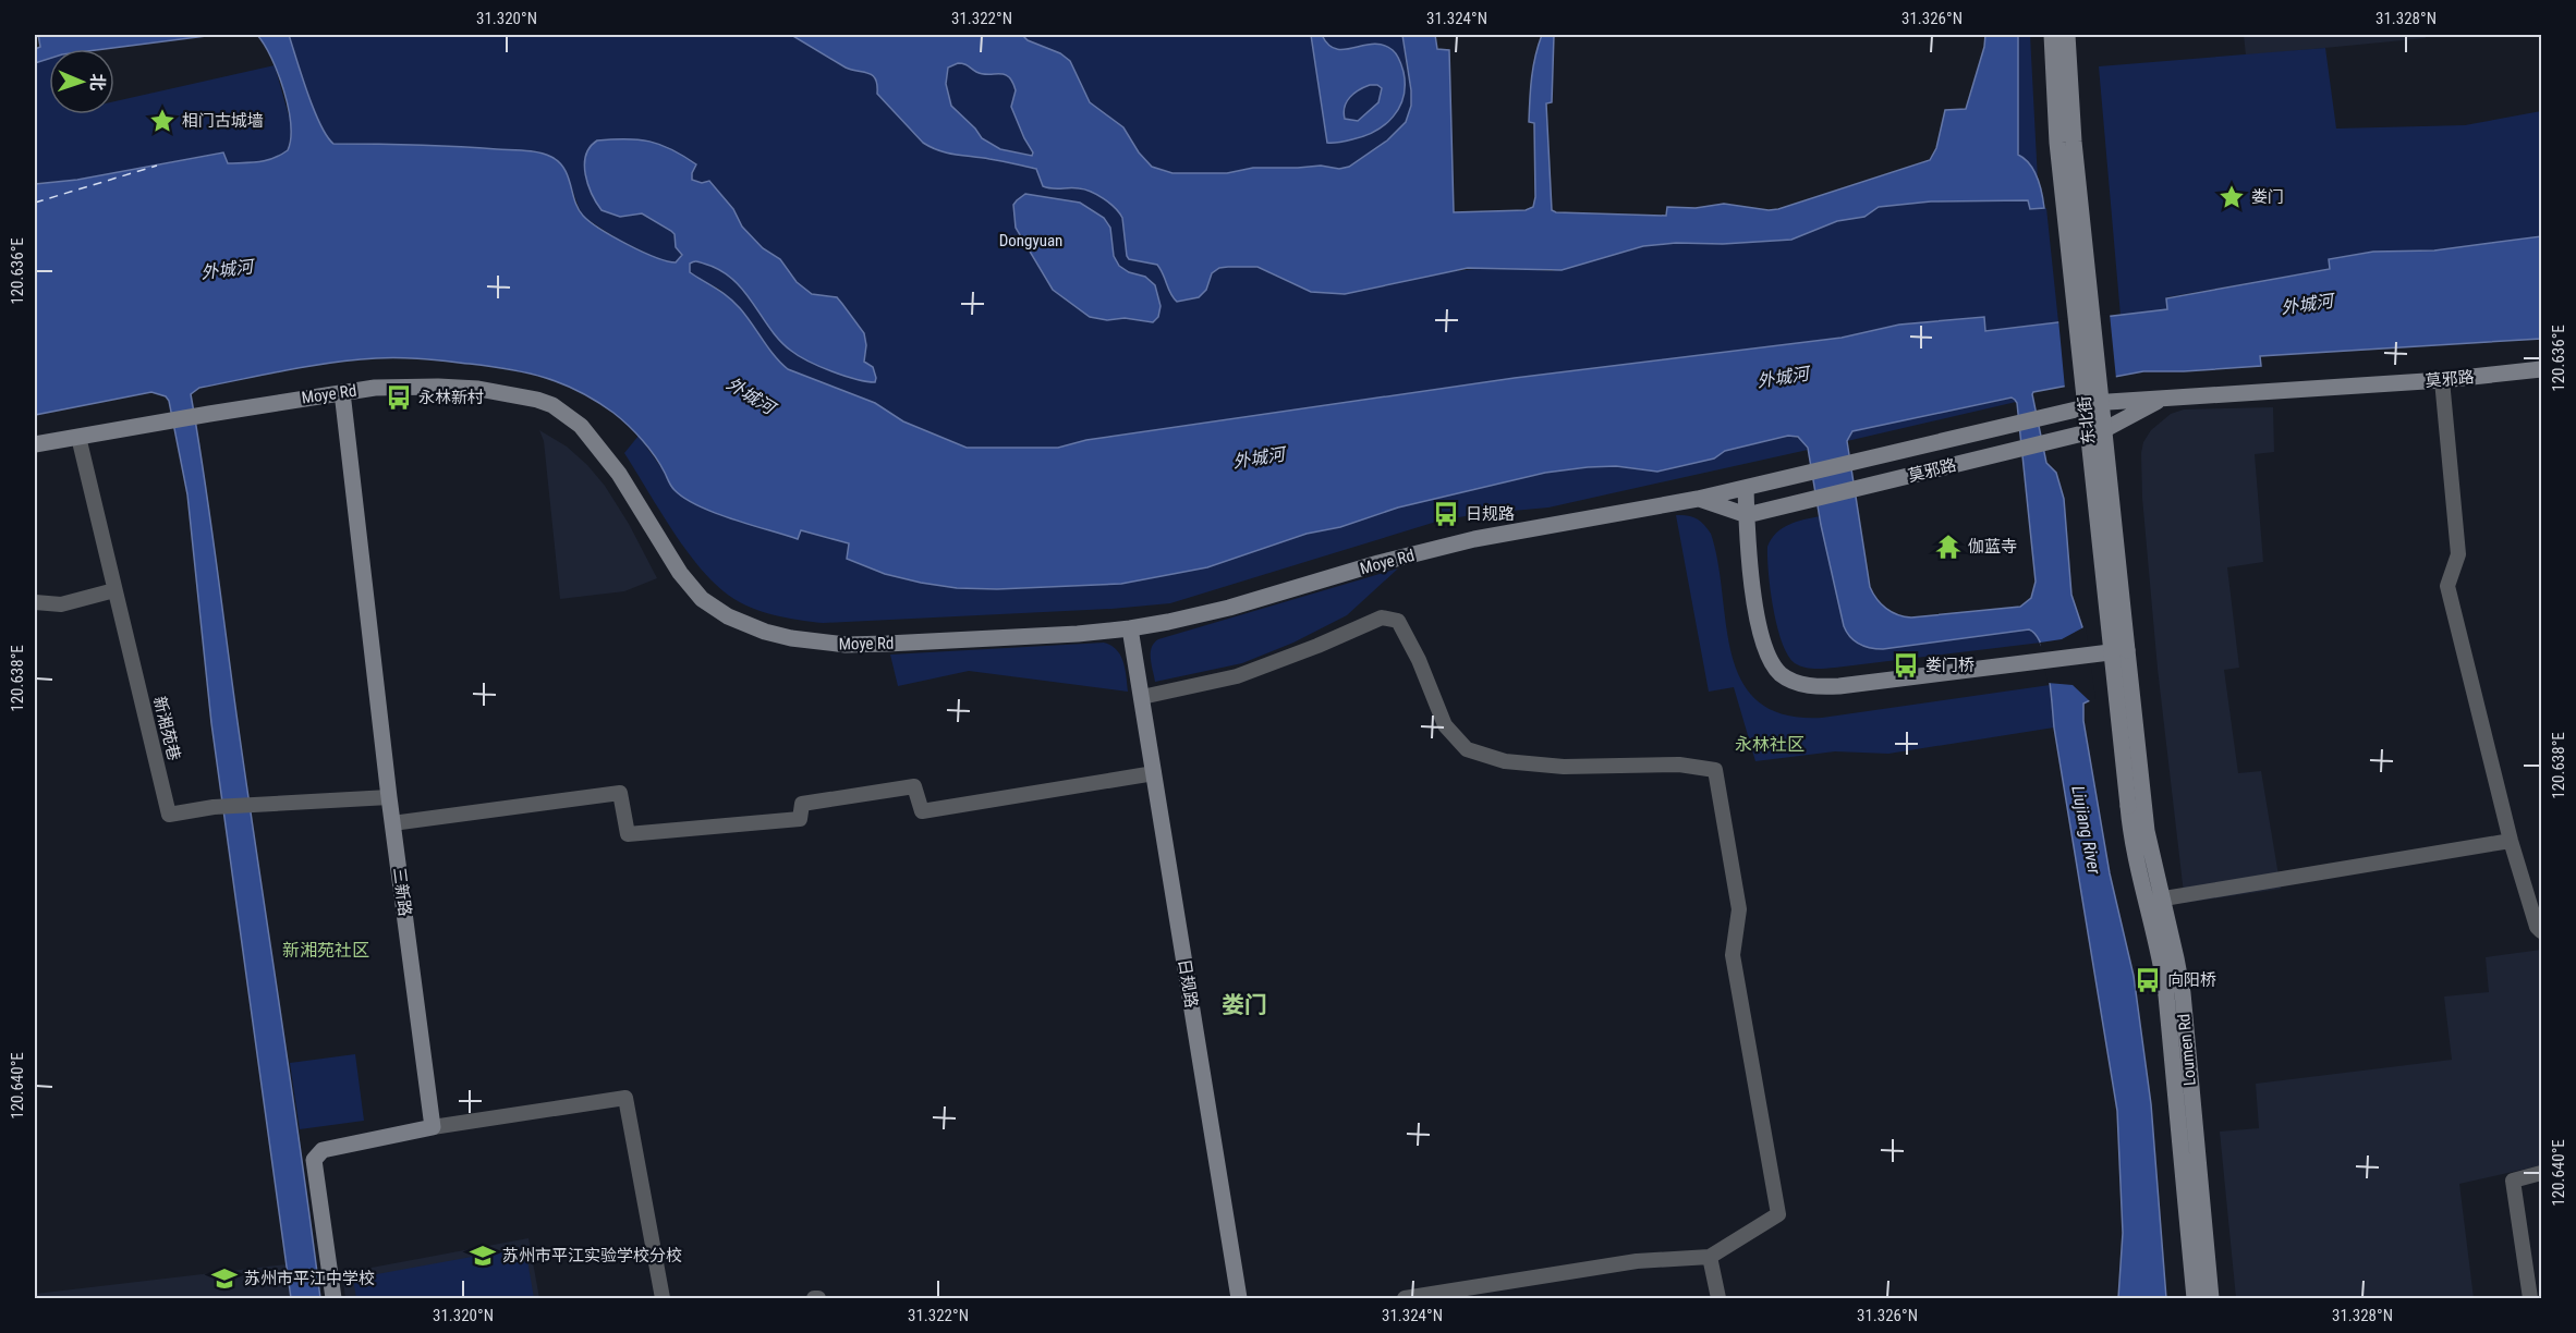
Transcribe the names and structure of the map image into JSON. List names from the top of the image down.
{
  "streets": {
    "main road": [
      "莫邪路",
      "Moye Rd",
      "东北街",
      "三新路",
      "日规路",
      "Loumen Rd"
    ],
    "street": ["新湘苑巷"]
  },
  "crossings": [
    ["莫邪路", "Moye Rd"],
    ["Moye Rd", "新湘苑巷"],
    ["Moye Rd", "三新路"],
    ["Moye Rd", "日规路"],
    ["东北街", "Loumen Rd"],
    ["新湘苑巷", "三新路"]
  ],
  "districts": ["永林社区", "新湘苑社区", "娄门"],
  "water": ["外城河", "Liujiang River"],
  "parks": ["Dongyuan"],
  "places": {
    "place": ["相门古城墙", "娄门"],
    "bus stop": [
      "永林新村",
      "日规路",
      "娄门桥",
      "向阳桥"
    ],
    "temple": ["伽蓝寺"],
    "school or university": ["苏州市平江实验学校分校", "苏州市平江中学校"]
  },
  "north": "right",
  "coordinates": [
    "31.320°N",
    "31.322°N",
    "31.324°N",
    "31.326°N",
    "31.328°N",
    "120.636°E",
    "120.638°E",
    "120.640°E"
  ]
}
